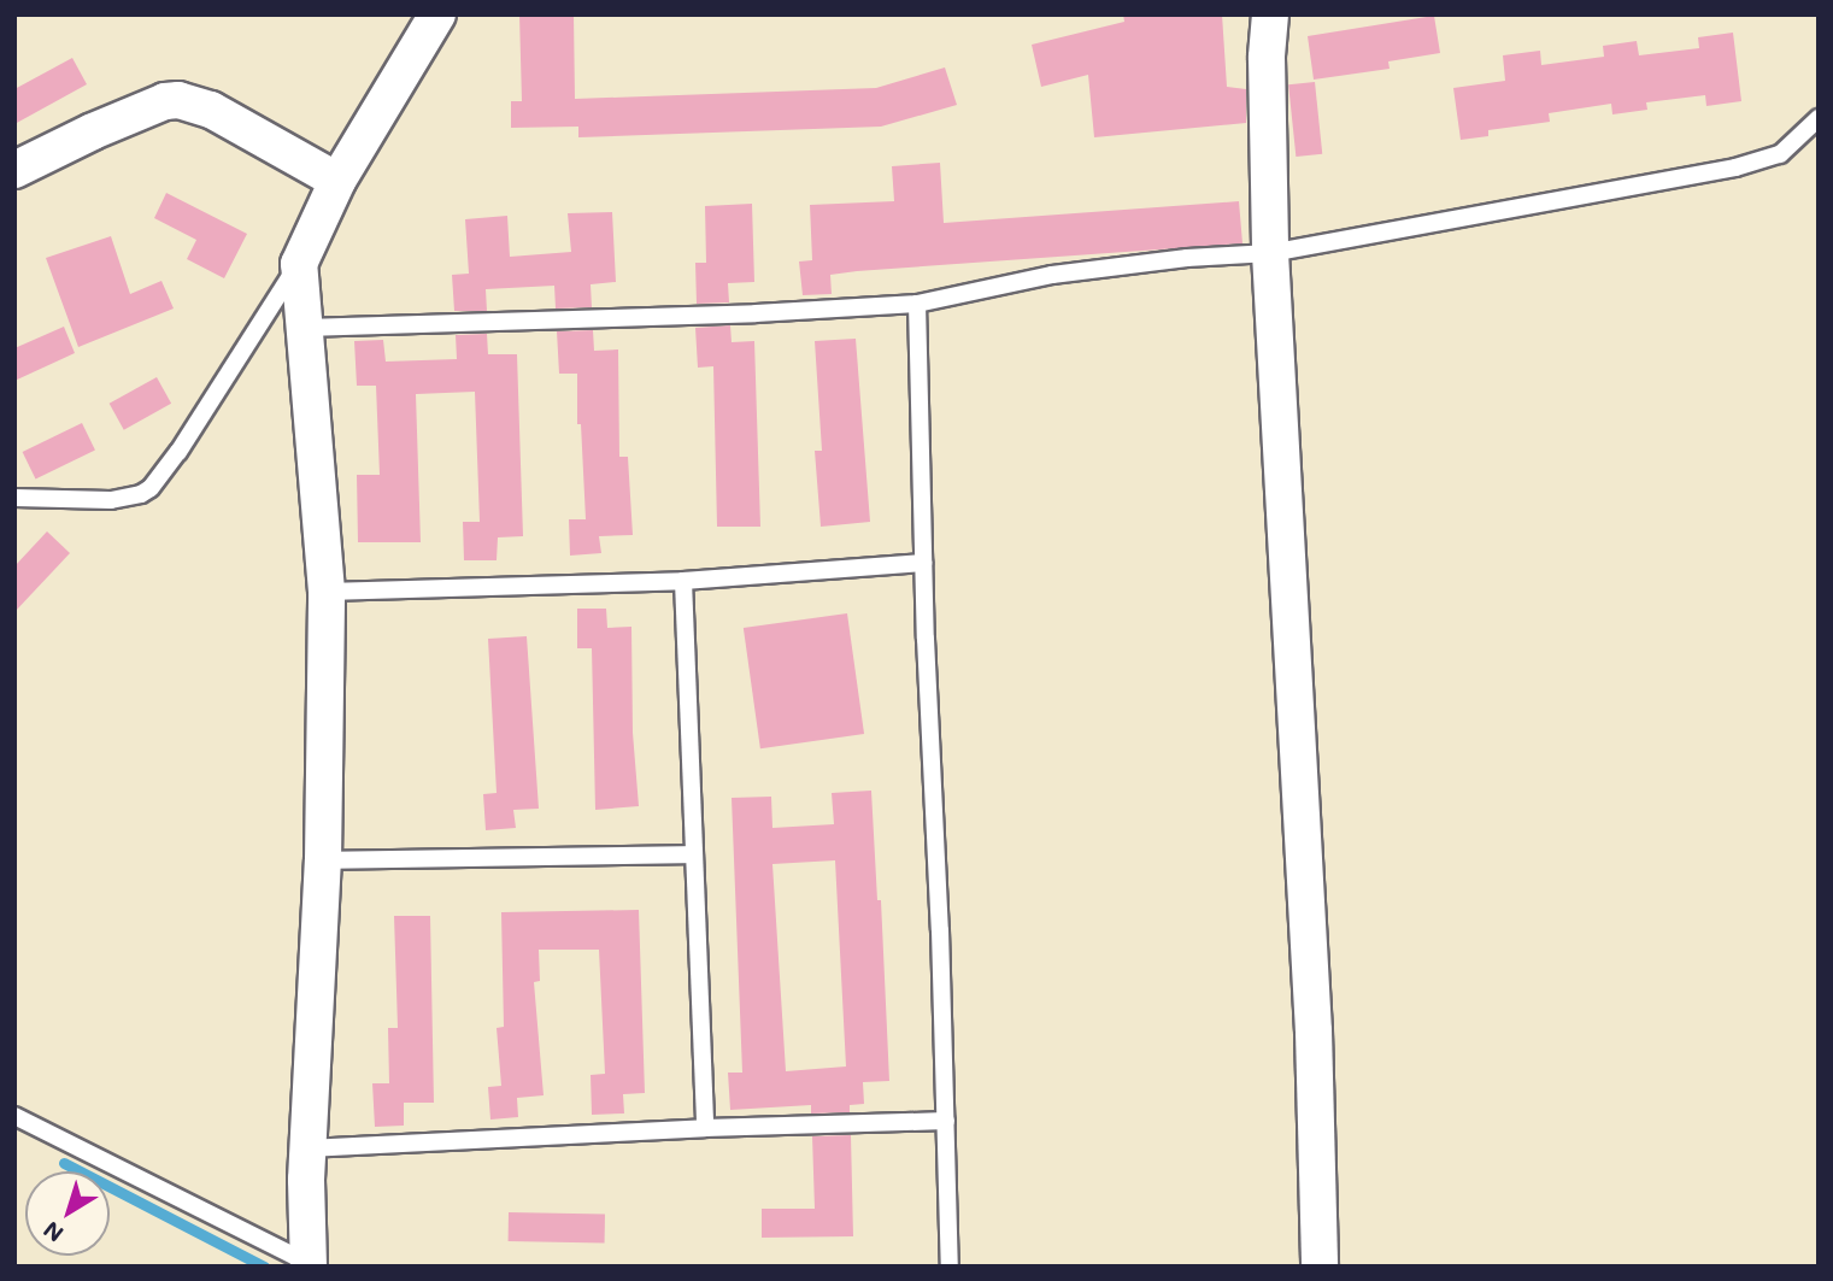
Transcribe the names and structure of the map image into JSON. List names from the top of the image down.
{
  "north": "bottom left"
}
